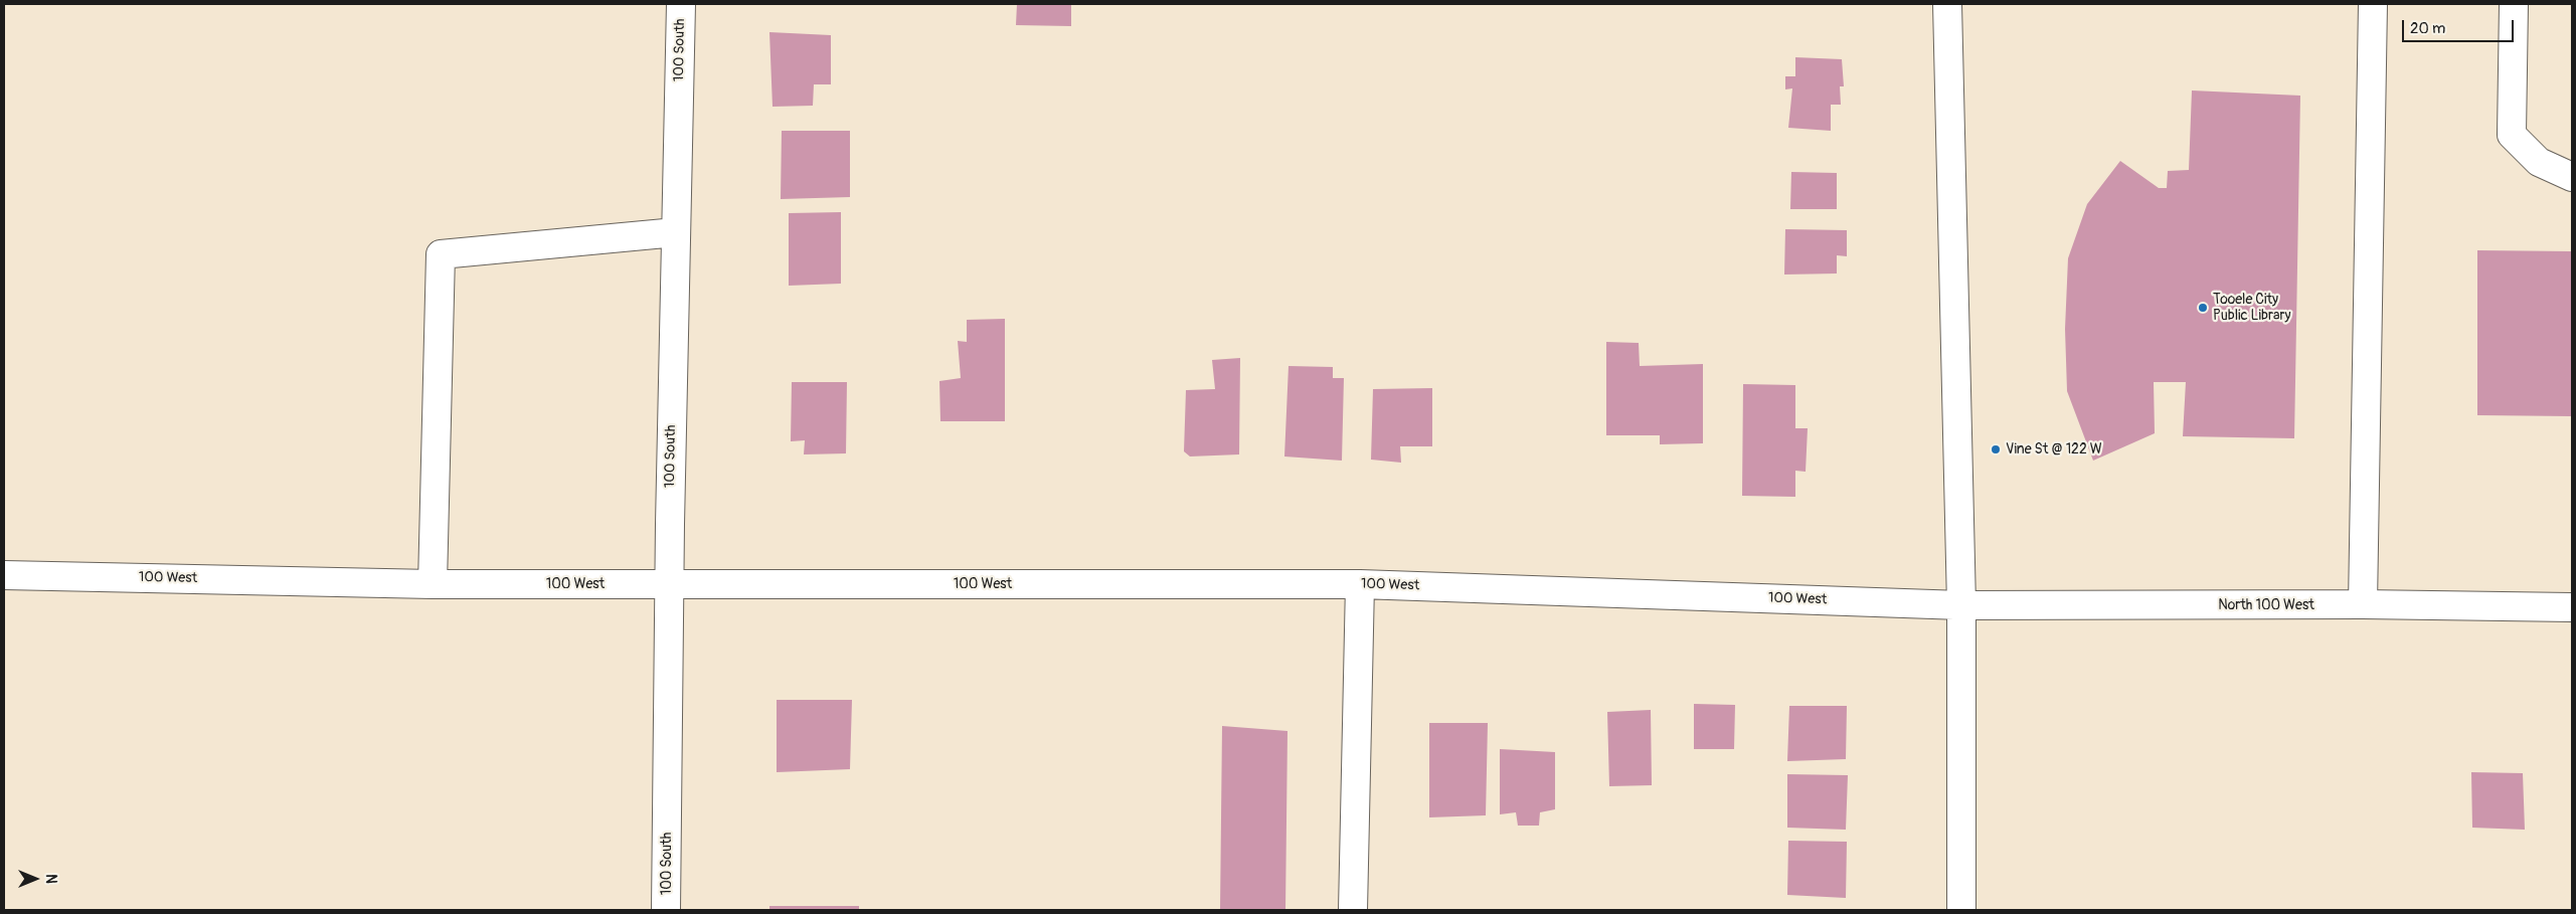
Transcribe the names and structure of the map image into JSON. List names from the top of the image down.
{
  "streets": {
    "street": ["100 South", "100 West", "North 100 West"]
  },
  "crossings": [
    ["100 South", "100 West"],
    ["100 West", "North 100 West"]
  ],
  "places": ["Tooele City Public Library", "Vine St @ 122 W"],
  "scale_bar": "20 m",
  "north": "right"
}
